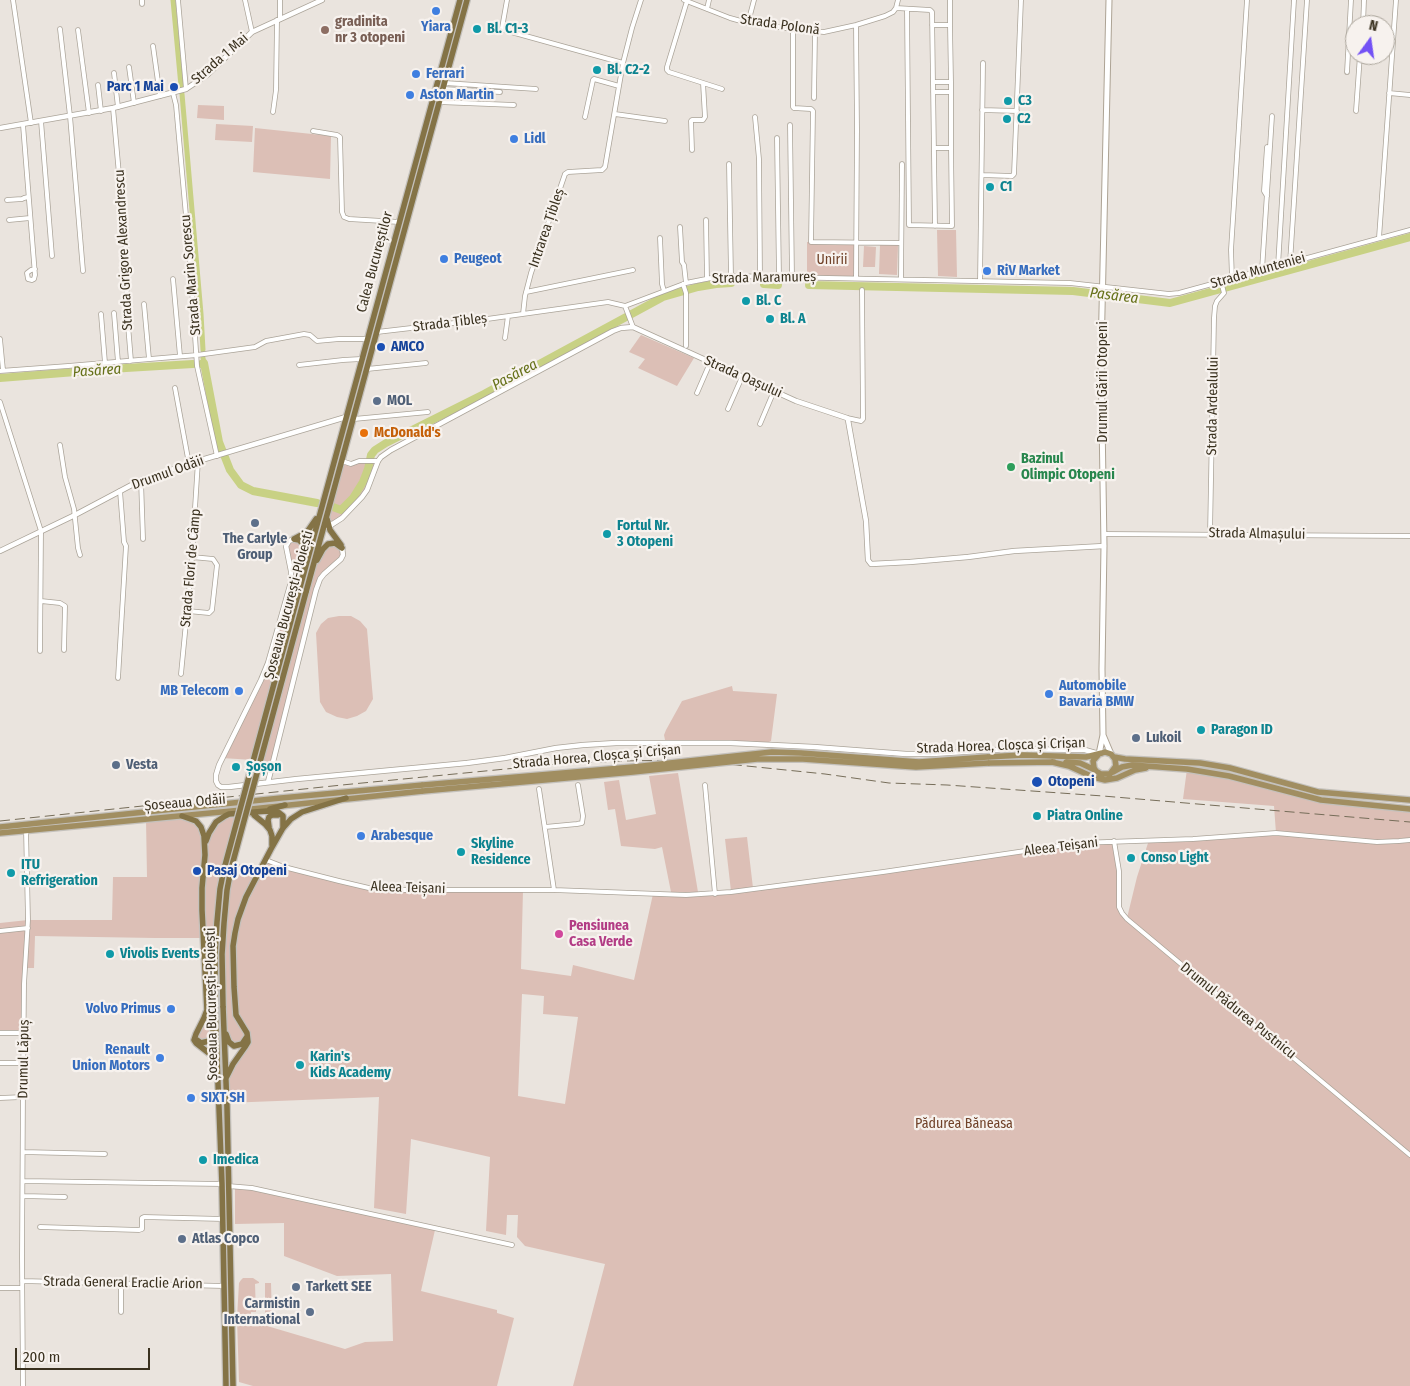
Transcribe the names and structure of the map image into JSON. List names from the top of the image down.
{
  "streets": {
    "highway": ["Calea Bucureștilor", "Șoseaua București-Ploiești"],
    "main road": ["Drumul Gării Otopeni", "Strada Horea, Cloșca și Crișan", "Șoseaua Odăii"],
    "street": [
      "Strada Polonă",
      "Strada 1 Mai",
      "Intrarea Țibleș",
      "Strada Grigore Alexandrescu",
      "Strada Munteniei",
      "Strada Marin Sorescu",
      "Strada Maramureș",
      "Strada Țibleș",
      "Strada Oașului",
      "Strada Ardealului",
      "Drumul Odăii",
      "Strada Almașului",
      "Strada Flori de Câmp",
      "Aleea Teișani",
      "Drumul Pădurea Pustnicu",
      "Drumul Lăpuș",
      "Strada General Eraclie Arion"
    ]
  },
  "crossings": [
    ["Strada 1 Mai", "Strada Grigore Alexandrescu"],
    ["Strada 1 Mai", "Strada Marin Sorescu"],
    ["Intrarea Țibleș", "Strada Țibleș"],
    ["Calea Bucureștilor", "Strada Țibleș"],
    ["Calea Bucureștilor", "Drumul Odăii"],
    ["Calea Bucureștilor", "Șoseaua București-Ploiești"],
    ["Strada Munteniei", "Strada Maramureș"],
    ["Strada Munteniei", "Drumul Gării Otopeni"],
    ["Strada Munteniei", "Strada Ardealului"],
    ["Strada Marin Sorescu", "Drumul Odăii"],
    ["Strada Maramureș", "Drumul Gării Otopeni"],
    ["Drumul Gării Otopeni", "Strada Almașului"],
    ["Drumul Gării Otopeni", "Strada Horea, Cloșca și Crișan"],
    ["Strada Ardealului", "Strada Almașului"],
    ["Drumul Odăii", "Strada Flori de Câmp"],
    ["Șoseaua București-Ploiești", "Strada General Eraclie Arion"],
    ["Strada Horea, Cloșca și Crișan", "Șoseaua Odăii"],
    ["Șoseaua Odăii", "Drumul Lăpuș"],
    ["Aleea Teișani", "Drumul Pădurea Pustnicu"],
    ["Drumul Lăpuș", "Strada General Eraclie Arion"]
  ],
  "water": ["Pasărea"],
  "parks": ["Unirii", "Pădurea Băneasa"],
  "places": [
    "Yiara",
    "Bl. C1-3",
    "gradinita nr 3 otopeni",
    "Bl. C2-2",
    "Ferrari",
    "Parc 1 Mai",
    "Aston Martin",
    "C3",
    "C2",
    "Lidl",
    "C1",
    "Peugeot",
    "RiV Market",
    "Bl. C",
    "Bl. A",
    "AMCO",
    "MOL",
    "McDonald's",
    "Bazinul Olimpic Otopeni",
    "The Carlyle Group",
    "Fortul Nr. 3 Otopeni",
    "MB Telecom",
    "Automobile Bavaria BMW",
    "Paragon ID",
    "Lukoil",
    "Vesta",
    "Șoșon",
    "Otopeni",
    "Piatra Online",
    "Arabesque",
    "Skyline Residence",
    "Conso Light",
    "Pasaj Otopeni",
    "ITU Refrigeration",
    "Pensiunea Casa Verde",
    "Vivolis Events",
    "Volvo Primus",
    "Renault Union Motors",
    "Karin's Kids Academy",
    "SIXT SH",
    "Imedica",
    "Atlas Copco",
    "Tarkett SEE",
    "Carmistin International"
  ],
  "scale_bar": "200 m",
  "north": "top"
}
